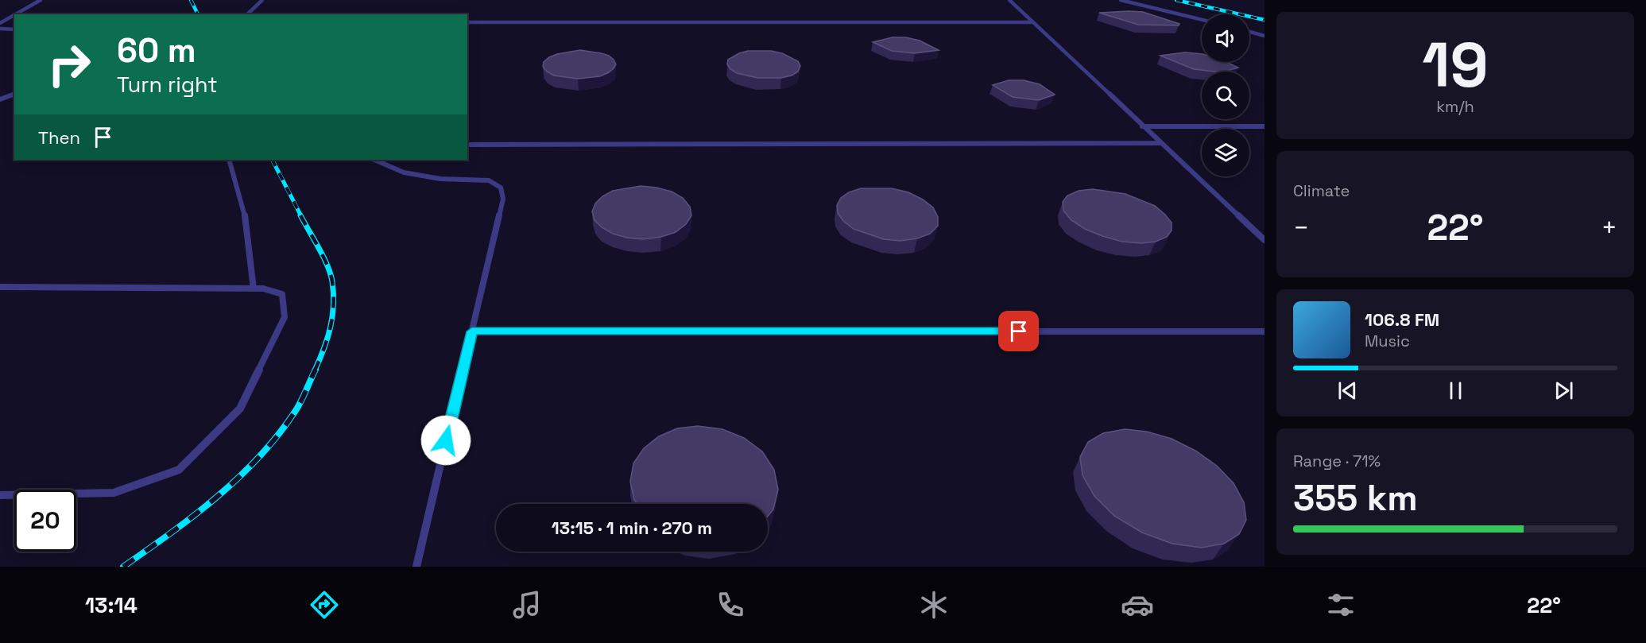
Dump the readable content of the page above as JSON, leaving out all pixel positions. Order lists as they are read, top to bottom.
{
  "page": {
    "tile": [
      ["19", "km/h"],
      "Climate",
      ["Range · 71%", "355 km"]
    ],
    "turn": ["60 m", "Turn right"],
    "then": "Then",
    "heat": ["−", "22°", "+"],
    "song": ["106.8 FM", "Music"],
    "limit": "20",
    "trip": "13:15 · 1 min · 270 m",
    "tabs": ["13:14", "22°"]
  }
}
